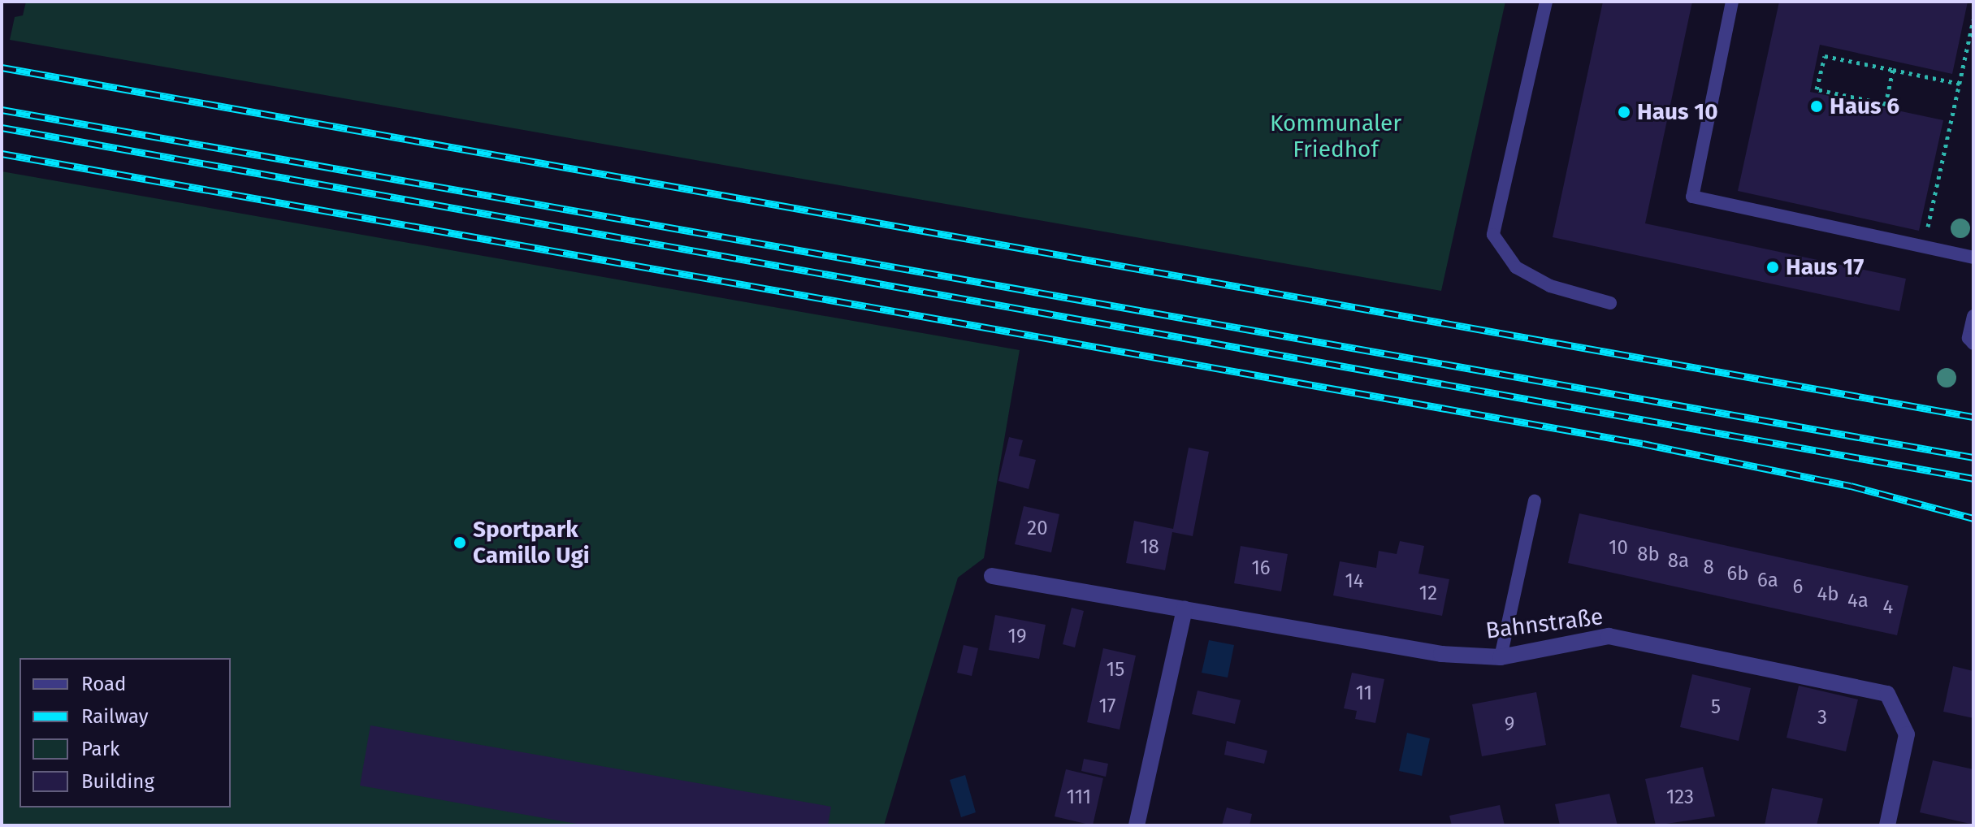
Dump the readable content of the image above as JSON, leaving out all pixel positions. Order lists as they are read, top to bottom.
{
  "streets": {
    "street": ["Bahnstraße"]
  },
  "parks": ["Kommunaler Friedhof"],
  "places": [
    "Haus 6",
    "Haus 10",
    "Haus 17",
    "Sportpark Camillo Ugi"
  ],
  "house_numbers": [
    "20",
    "18",
    "10",
    "8b",
    "8a",
    "8",
    "16",
    "6b",
    "6a",
    "14",
    "6",
    "12",
    "4b",
    "4a",
    "4",
    "19",
    "15",
    "11",
    "17",
    "5",
    "3",
    "9",
    "111",
    "123"
  ],
  "legend": [
    "Road",
    "Railway",
    "Park",
    "Building"
  ]
}
